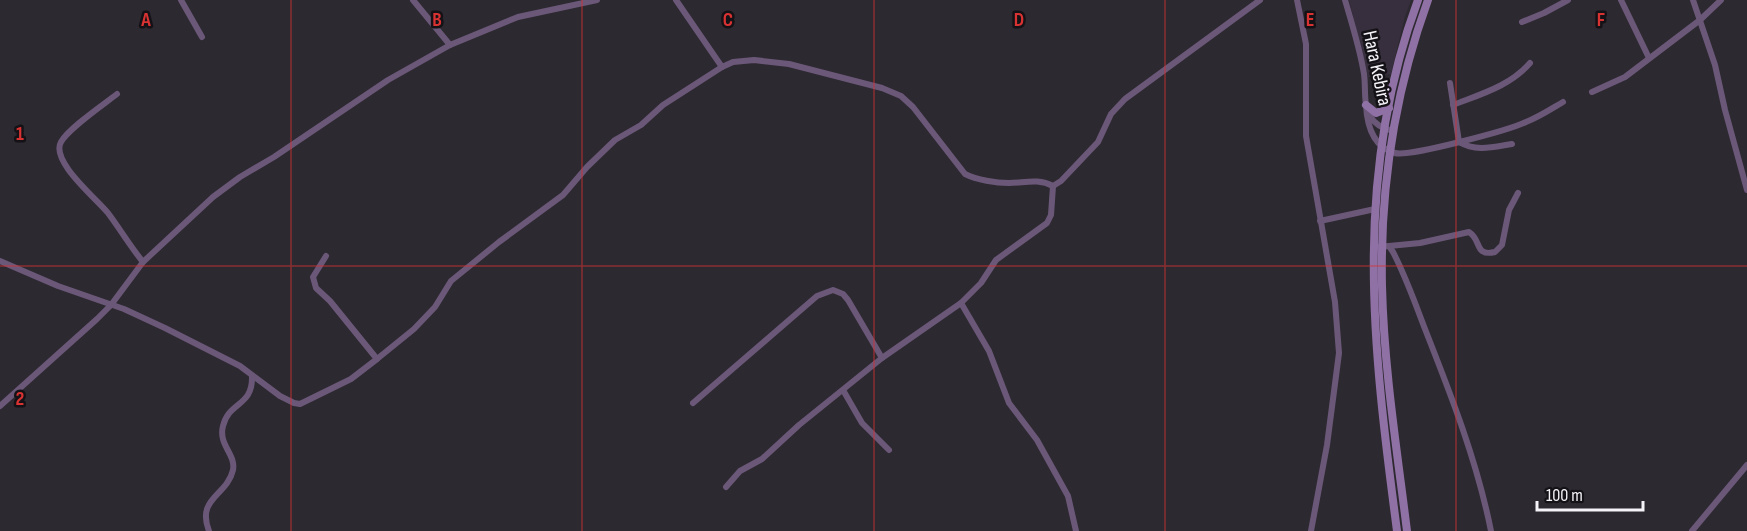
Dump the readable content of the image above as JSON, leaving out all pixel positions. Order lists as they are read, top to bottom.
{
  "streets": {
    "street": ["Hara Kebira"]
  },
  "scale_bar": "100 m",
  "grid": {
    "columns": [
      "A",
      "B",
      "C",
      "D",
      "E",
      "F"
    ],
    "rows": ["1", "2"]
  }
}
